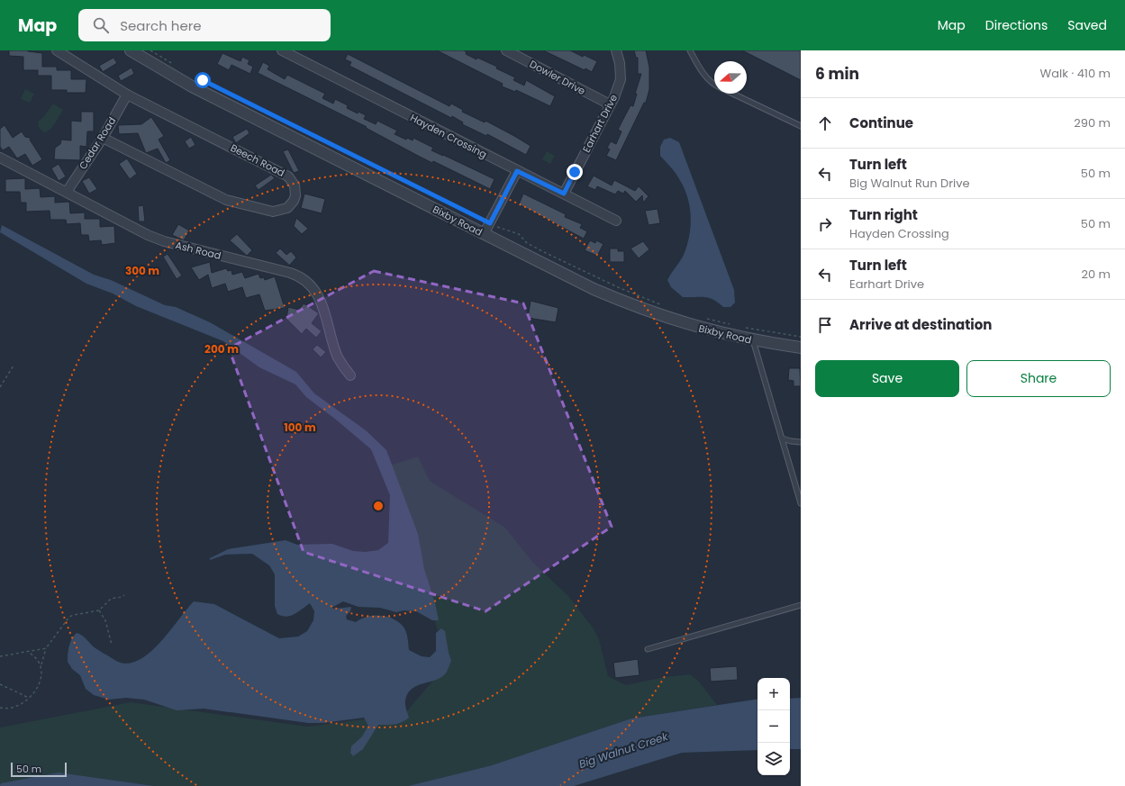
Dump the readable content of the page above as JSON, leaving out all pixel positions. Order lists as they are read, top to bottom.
{
  "streets": {
    "street": [
      "Dowler Drive",
      "Earhart Drive",
      "Hayden Crossing",
      "Cedar Road",
      "Beech Road",
      "Bixby Road",
      "Ash Road"
    ]
  },
  "crossings": [
    ["Dowler Drive", "Earhart Drive"],
    ["Earhart Drive", "Hayden Crossing"],
    ["Cedar Road", "Beech Road"],
    ["Cedar Road", "Ash Road"]
  ],
  "water": ["Big Walnut Creek"],
  "scale_bar": "50 m",
  "north": "left",
  "page": {
    "header": "Map",
    "search": "Search here",
    "nav": ["Map", "Directions", "Saved"],
    "heading": ["6 min", "Walk · 410 m"],
    "list": [
      ["Continue", "290 m"],
      ["Turn left", "Big Walnut Run Drive", "50 m"],
      ["Turn right", "Hayden Crossing", "50 m"],
      ["Turn left", "Earhart Drive", "20 m"],
      "Arrive at destination"
    ],
    "buttons": ["Save", "Share"],
    "map_buttons": ["+", "−"],
    "scale": "50 m"
  },
  "rings": ["300 m", "200 m", "100 m"]
}
